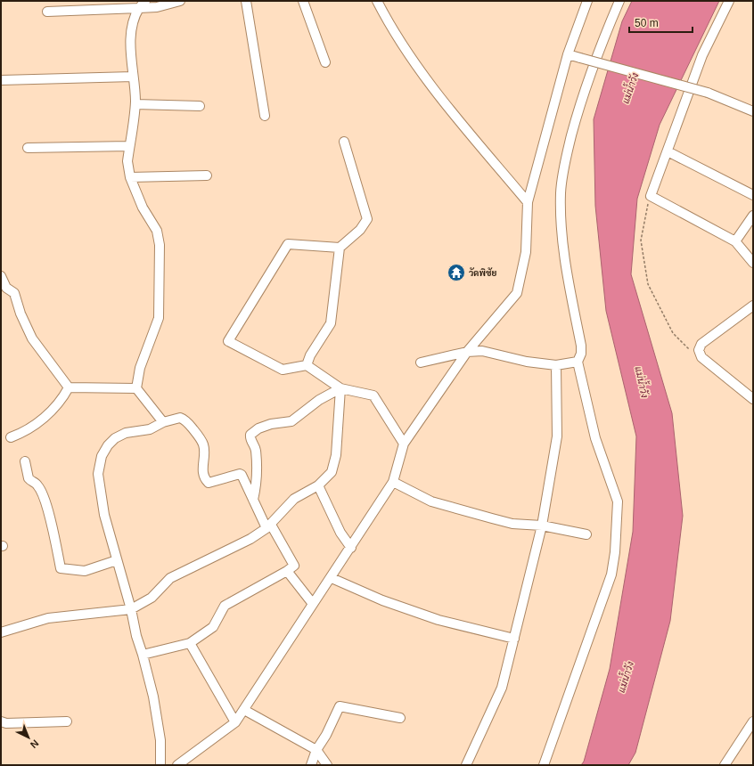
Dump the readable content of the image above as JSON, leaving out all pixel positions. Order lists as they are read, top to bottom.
{
  "water": ["แม่น้ำวัง"],
  "places": {
    "temple": ["วัดพิชัย"]
  },
  "scale_bar": "50 m",
  "north": "bottom right"
}
